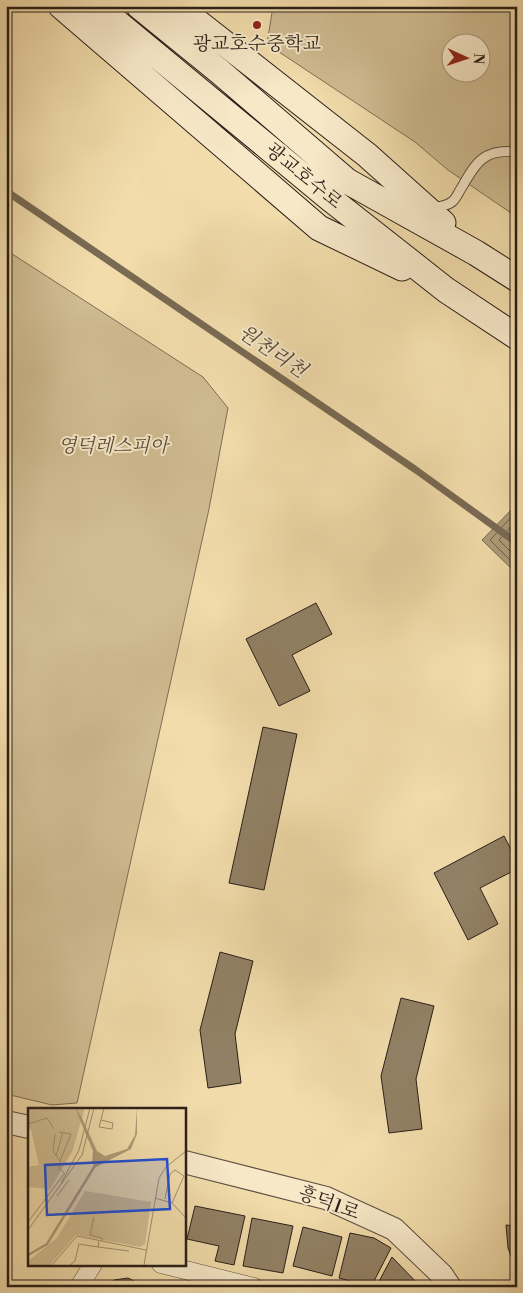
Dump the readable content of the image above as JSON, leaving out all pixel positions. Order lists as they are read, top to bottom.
{
  "streets": {
    "main road": ["광교호수로"],
    "street": ["흥덕1로"]
  },
  "water": ["원천리천"],
  "parks": ["영덕레스피아"],
  "places": ["광교호수중학교"],
  "north": "right"
}
